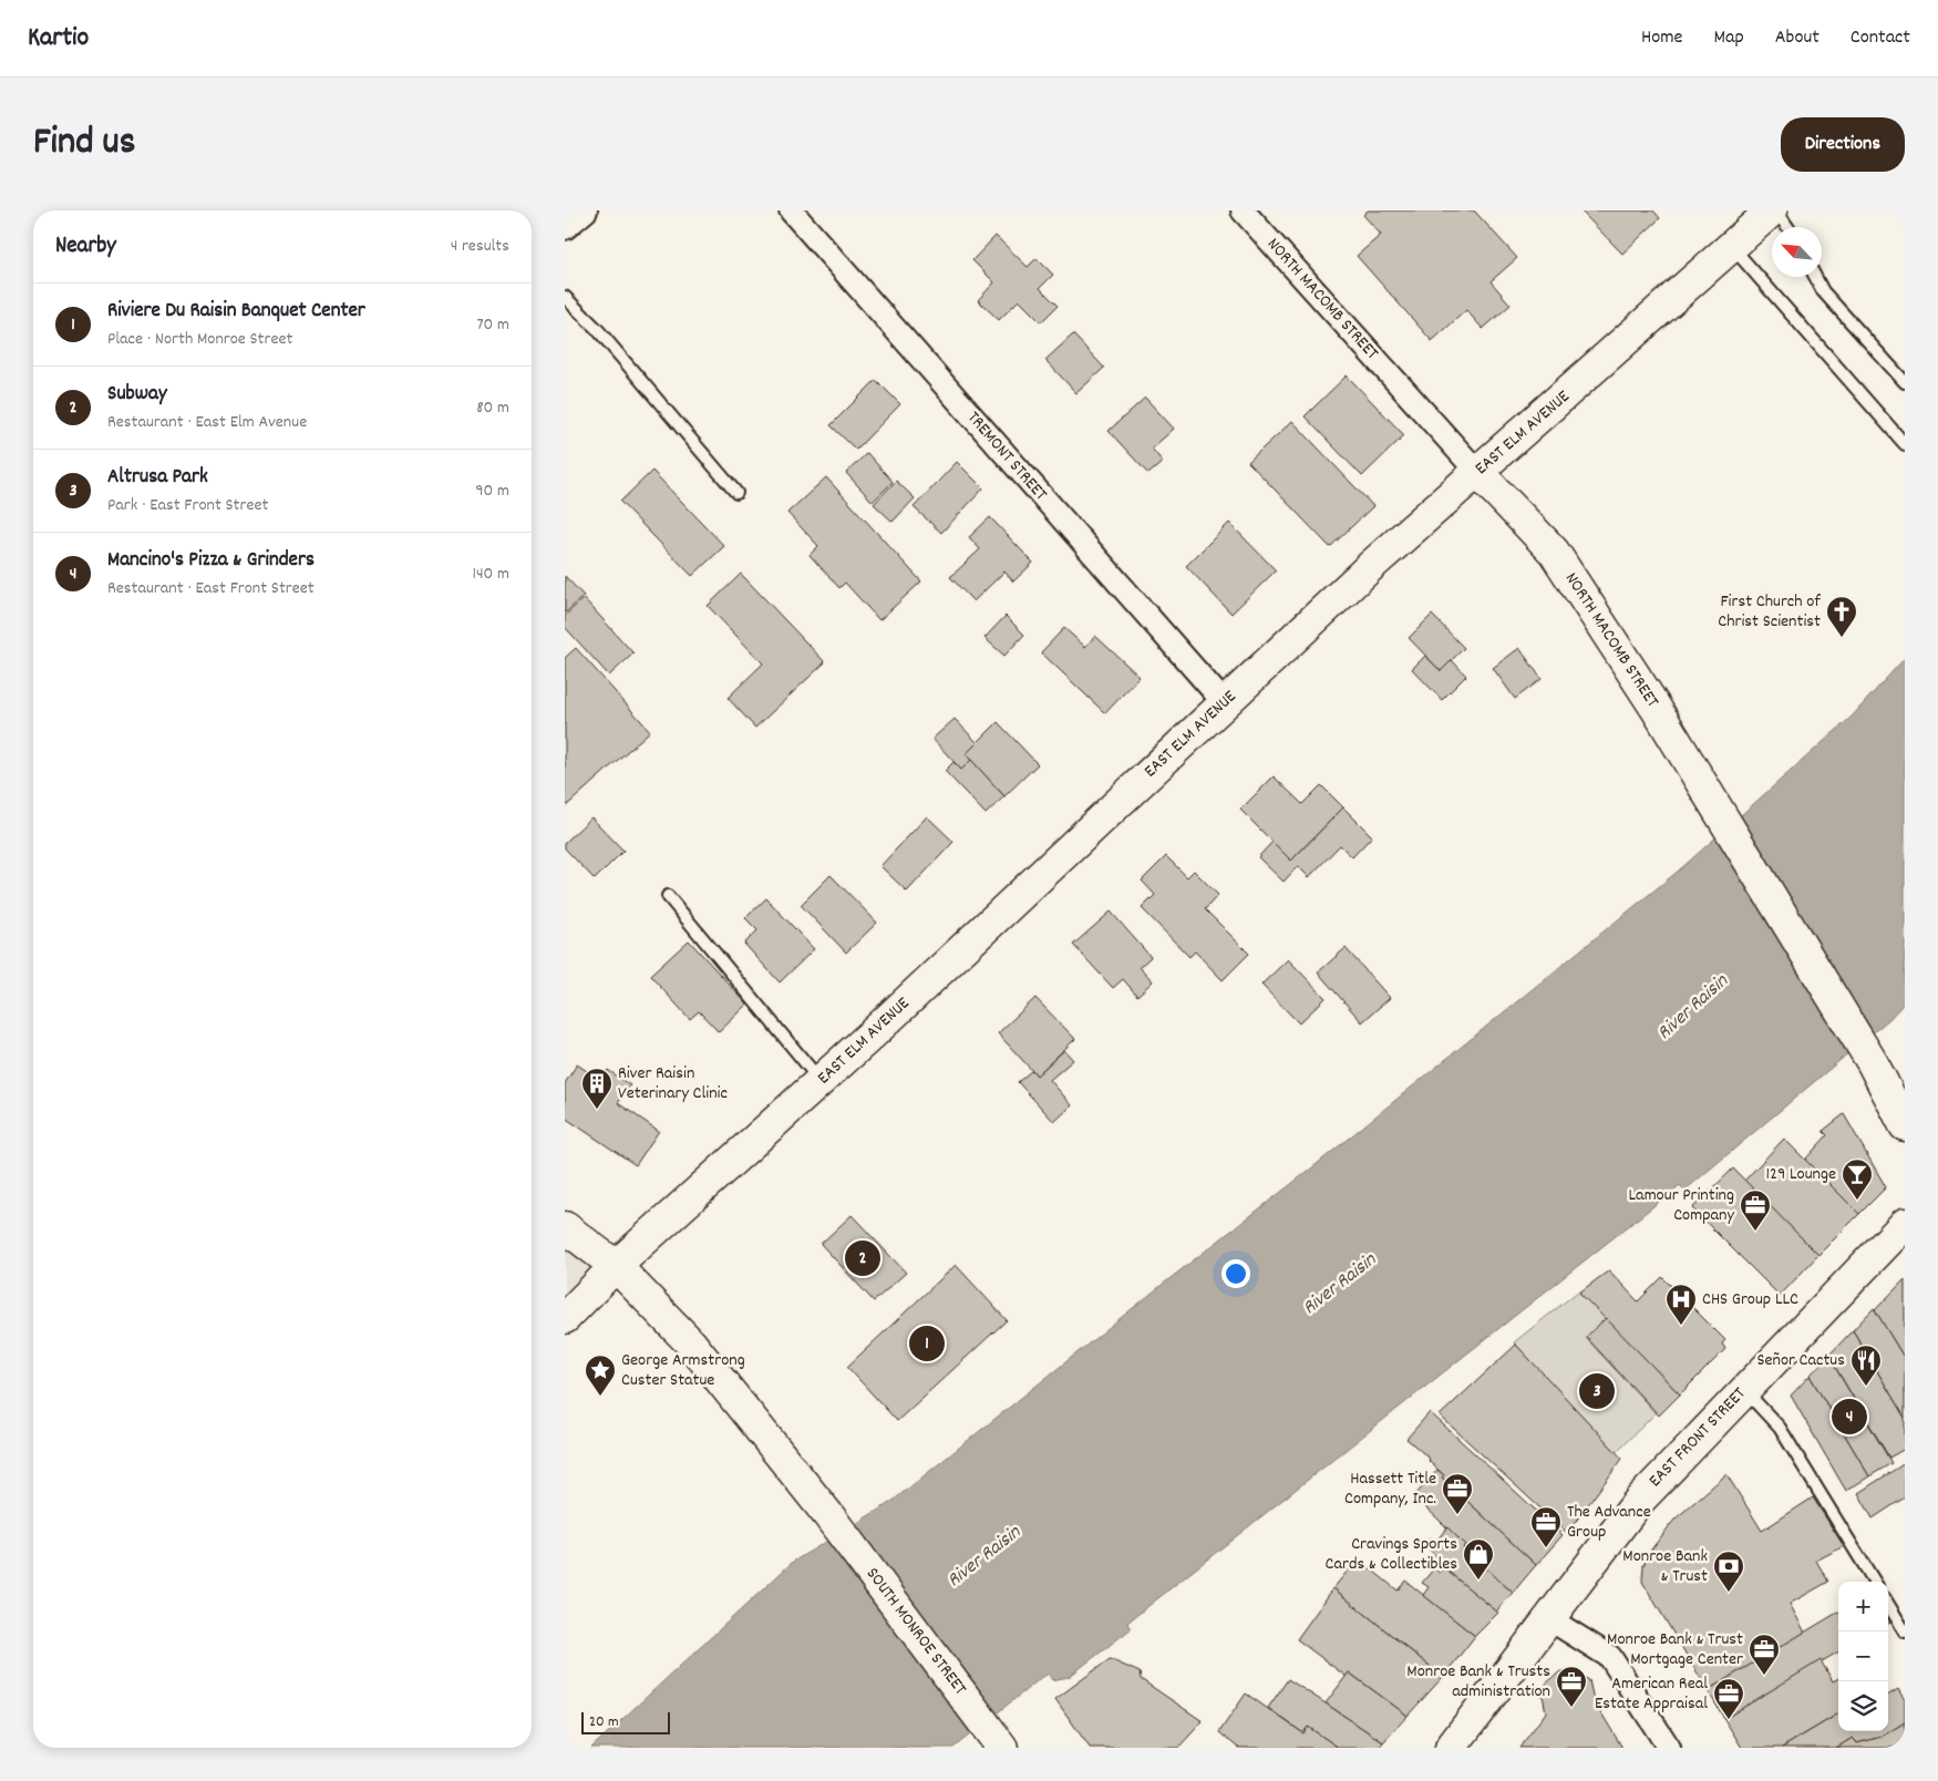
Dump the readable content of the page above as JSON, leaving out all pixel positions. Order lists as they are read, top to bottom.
{
  "streets": {
    "main road": [
      "NORTH MACOMB STREET",
      "EAST ELM AVENUE",
      "EAST FRONT STREET",
      "SOUTH MONROE STREET"
    ],
    "street": ["TREMONT STREET"]
  },
  "crossings": [
    ["NORTH MACOMB STREET", "EAST ELM AVENUE"],
    ["EAST ELM AVENUE", "TREMONT STREET"],
    ["EAST ELM AVENUE", "SOUTH MONROE STREET"]
  ],
  "water": ["River Raisin"],
  "places": {
    "church": ["First Church of Christ Scientist"],
    "building": ["River Raisin Veterinary Clinic"],
    "bar": ["129 Lounge"],
    "office": [
      "Lamour Printing Company",
      "Hassett Title Company, Inc.",
      "The Advance Group",
      "Monroe Bank & Trust Mortgage Center",
      "Monroe Bank & Trusts administration",
      "American Real Estate Appraisal"
    ],
    "hospital": ["CHS Group LLC"],
    "restaurant": ["Señor Cactus"],
    "place": ["George Armstrong Custer Statue"],
    "shop": ["Cravings Sports Cards & Collectibles"],
    "bank": ["Monroe Bank & Trust"]
  },
  "scale_bar": "20 m",
  "north": "top left",
  "page": {
    "header": "Kartio",
    "nav": [
      "Home",
      "Map",
      "About",
      "Contact"
    ],
    "title": "Find us",
    "buttons": "Directions",
    "heading": ["Nearby", "4 results"],
    "list": [
      {
        "mark": "1",
        "name": "Riviere Du Raisin Banquet Center",
        "note": "Place · North Monroe Street",
        "value": "70 m"
      },
      {
        "mark": "2",
        "name": "Subway",
        "note": "Restaurant · East Elm Avenue",
        "value": "80 m"
      },
      {
        "mark": "3",
        "name": "Altrusa Park",
        "note": "Park · East Front Street",
        "value": "90 m"
      },
      {
        "mark": "4",
        "name": "Mancino's Pizza & Grinders",
        "note": "Restaurant · East Front Street",
        "value": "140 m"
      }
    ],
    "pins": [
      "2",
      "1",
      "3",
      "4"
    ],
    "map_buttons": ["+", "−"],
    "scale": "20 m"
  }
}
